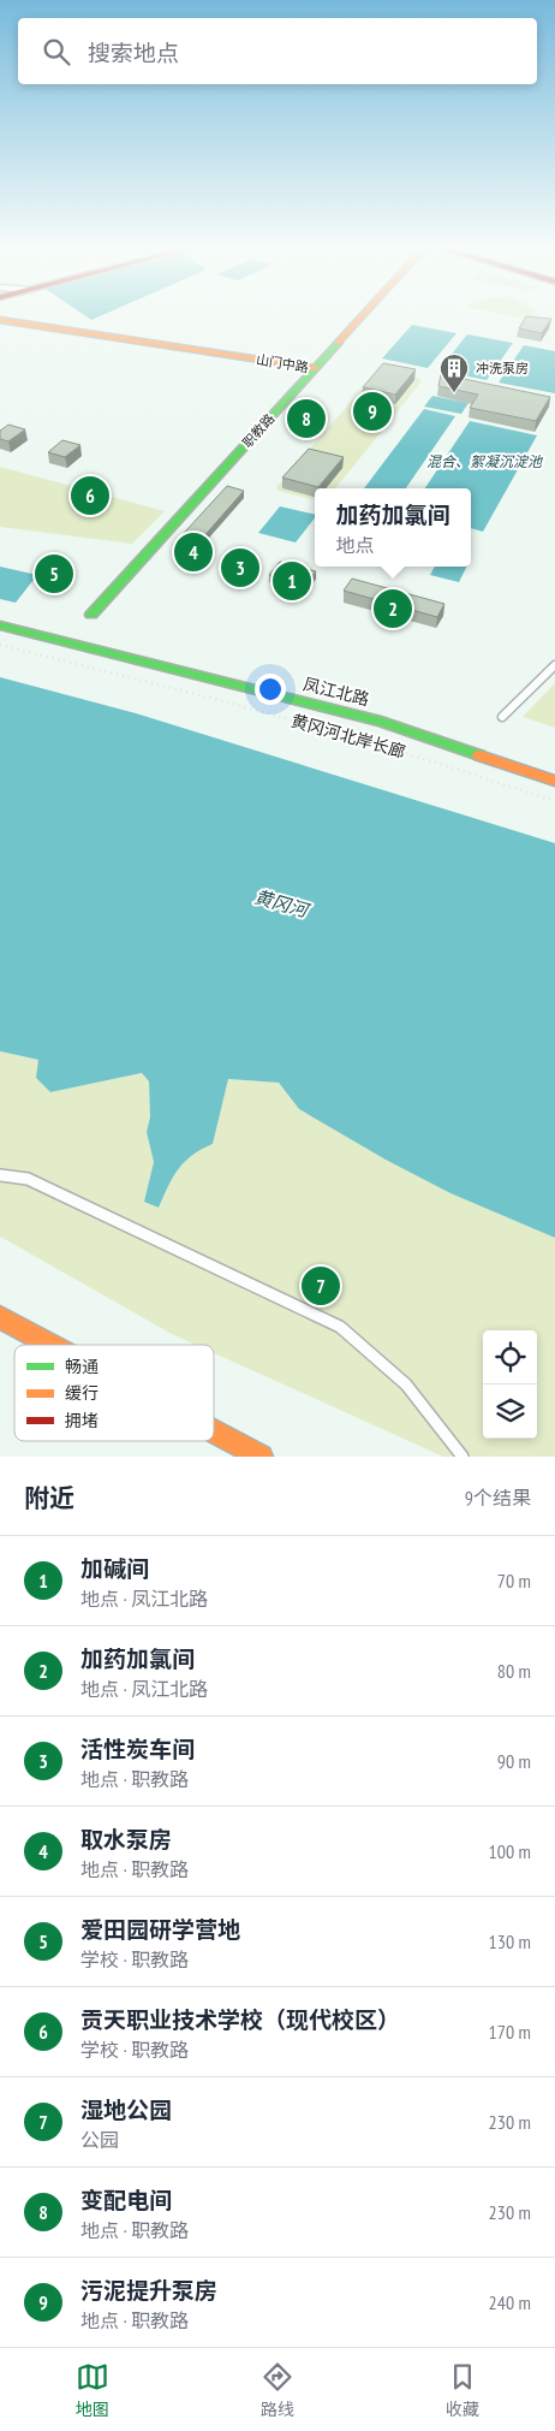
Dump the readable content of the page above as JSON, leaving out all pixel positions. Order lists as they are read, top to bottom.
{
  "streets": {
    "street": ["山门中路", "职教路", "凤江北路"],
    "path": ["黄冈河北岸长廊"]
  },
  "crossings": [
    ["山门中路", "职教路"]
  ],
  "water": ["混合、絮凝沉淀池", "黄冈河"],
  "places": {
    "building": ["冲洗泵房"]
  },
  "legend": ["畅通", "缓行", "拥堵"],
  "page": {
    "search": "搜索地点",
    "pins": [
      "9",
      "8",
      "6",
      "4",
      "3",
      "5",
      "1",
      "2",
      "7"
    ],
    "popup": ["加药加氯间", "地点"],
    "heading": ["附近", "9个结果"],
    "list": [
      {
        "mark": "1",
        "name": "加碱间",
        "note": "地点 · 凤江北路",
        "value": "70 m"
      },
      {
        "mark": "2",
        "name": "加药加氯间",
        "note": "地点 · 凤江北路",
        "value": "80 m"
      },
      {
        "mark": "3",
        "name": "活性炭车间",
        "note": "地点 · 职教路",
        "value": "90 m"
      },
      {
        "mark": "4",
        "name": "取水泵房",
        "note": "地点 · 职教路",
        "value": "100 m"
      },
      {
        "mark": "5",
        "name": "爱田园研学营地",
        "note": "学校 · 职教路",
        "value": "130 m"
      },
      {
        "mark": "6",
        "name": "贡天职业技术学校（现代校区）",
        "note": "学校 · 职教路",
        "value": "170 m"
      },
      {
        "mark": "7",
        "name": "湿地公园",
        "note": "公园",
        "value": "230 m"
      },
      {
        "mark": "8",
        "name": "变配电间",
        "note": "地点 · 职教路",
        "value": "230 m"
      },
      {
        "mark": "9",
        "name": "污泥提升泵房",
        "note": "地点 · 职教路",
        "value": "240 m"
      }
    ],
    "nav": ["地图", "路线", "收藏"]
  }
}
